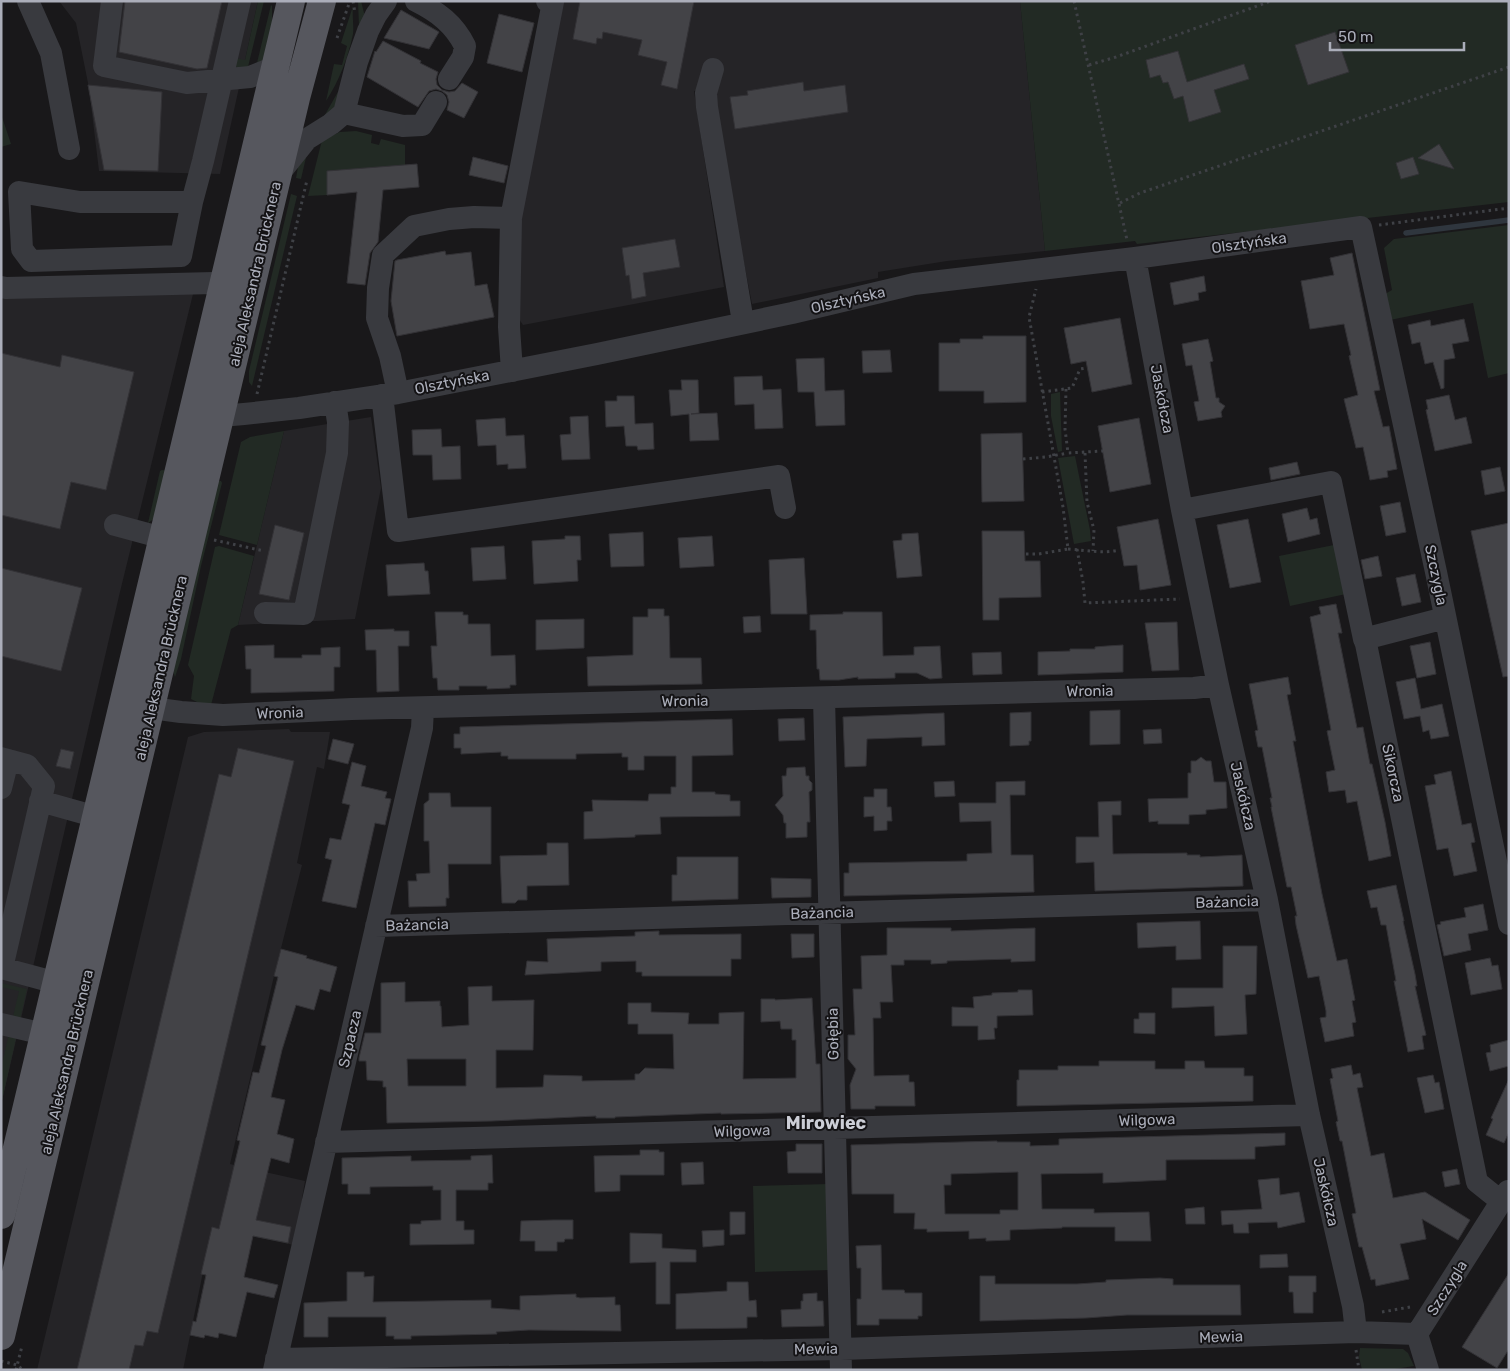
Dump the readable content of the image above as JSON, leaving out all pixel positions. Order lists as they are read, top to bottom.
{
  "streets": {
    "main road": ["aleja Aleksandra Brücknera"],
    "street": [
      "Olsztyńska",
      "Jaskółcza",
      "Szczygla",
      "Wronia",
      "Sikorcza",
      "Bażancia",
      "Gołębia",
      "Szpacza",
      "Wilgowa",
      "Mewia"
    ]
  },
  "crossings": [
    ["Olsztyńska", "aleja Aleksandra Brücknera"],
    ["Olsztyńska", "Jaskółcza"],
    ["Olsztyńska", "Szczygla"],
    ["aleja Aleksandra Brücknera", "Wronia"],
    ["Jaskółcza", "Wronia"],
    ["Jaskółcza", "Sikorcza"],
    ["Jaskółcza", "Bażancia"],
    ["Jaskółcza", "Wilgowa"],
    ["Jaskółcza", "Mewia"],
    ["Szczygla", "Sikorcza"],
    ["Wronia", "Gołębia"],
    ["Wronia", "Szpacza"],
    ["Bażancia", "Gołębia"],
    ["Bażancia", "Szpacza"],
    ["Gołębia", "Wilgowa"],
    ["Gołębia", "Mewia"],
    ["Szpacza", "Wilgowa"],
    ["Szpacza", "Mewia"]
  ],
  "districts": ["Mirowiec"],
  "scale_bar": "50 m"
}
